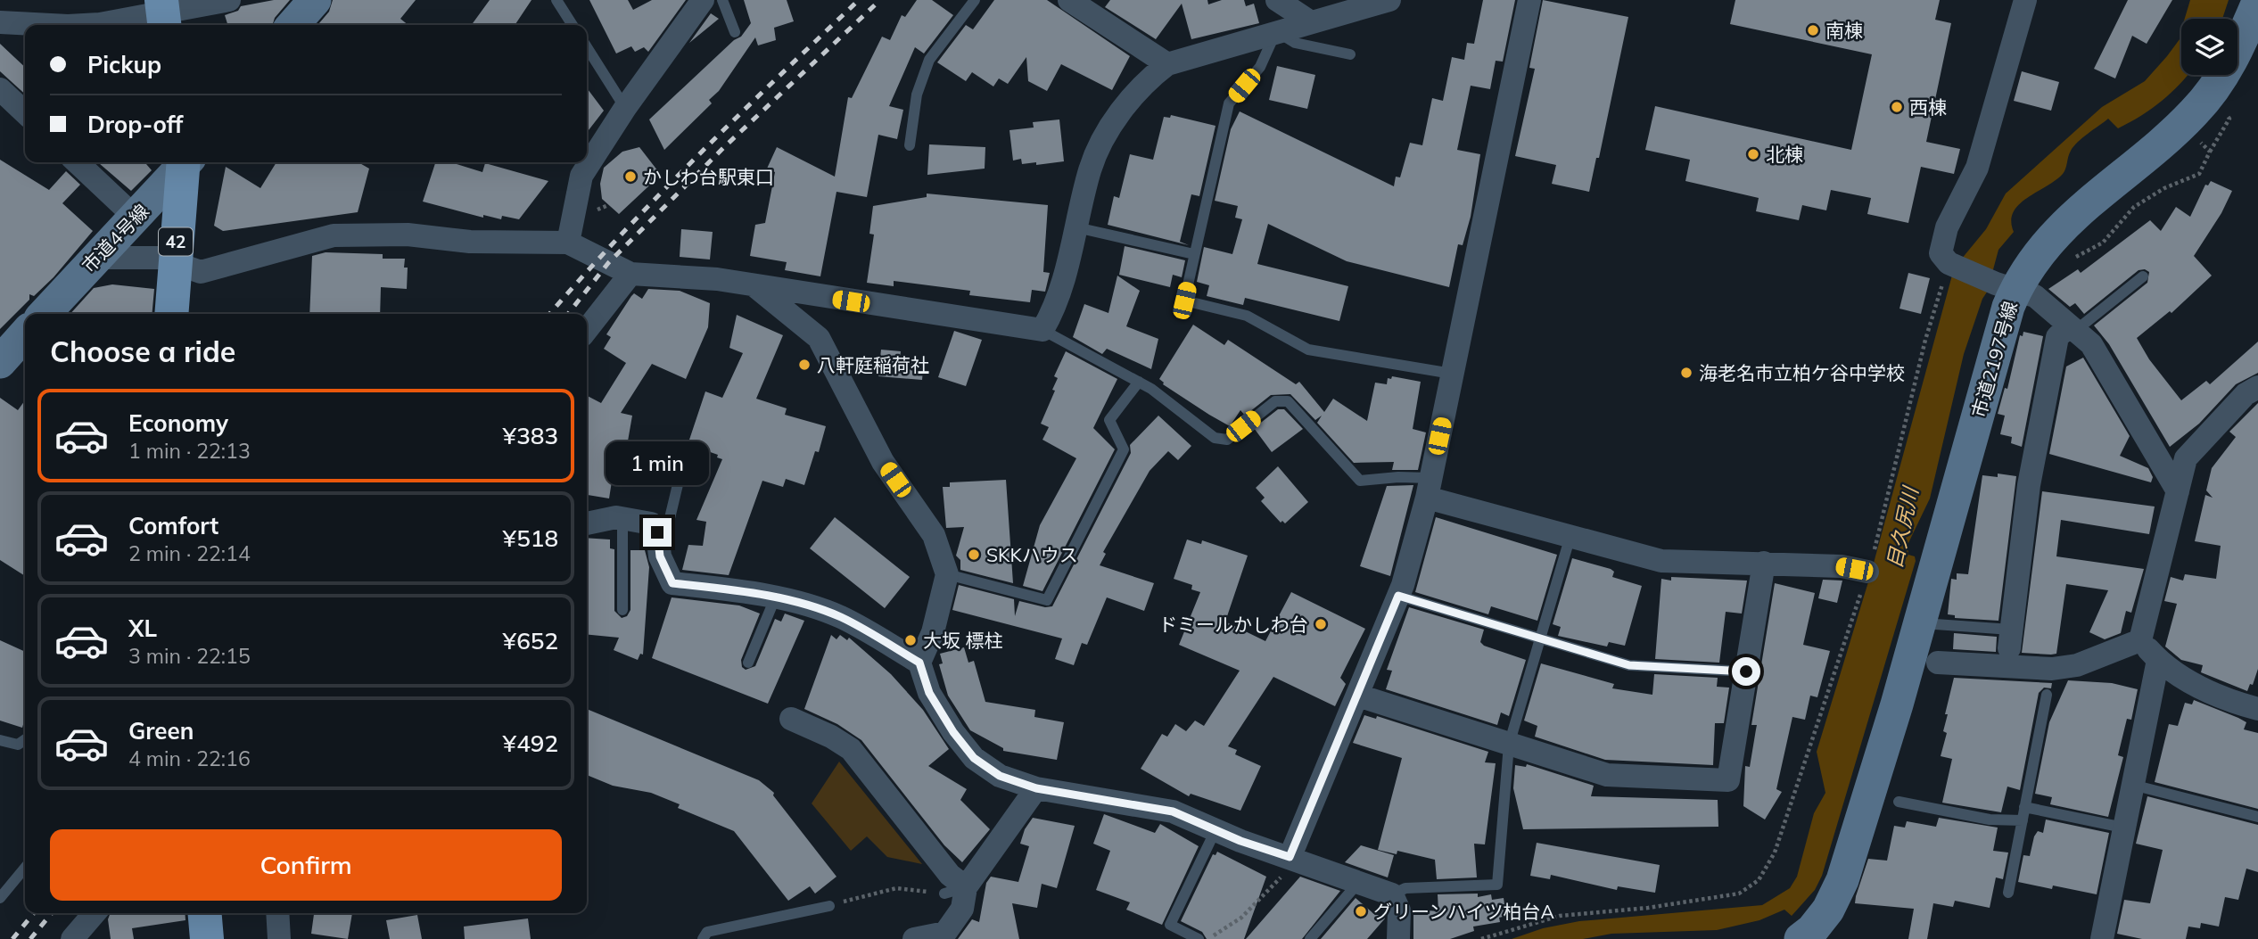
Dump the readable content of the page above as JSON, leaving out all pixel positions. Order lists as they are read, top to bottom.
{
  "streets": {
    "main road": ["42"],
    "street": ["市道4号線", "市道2197号線"]
  },
  "water": ["目久尻川"],
  "places": [
    "南棟",
    "西棟",
    "北棟",
    "かしわ台駅東口",
    "八軒庭稲荷社",
    "海老名市立柏ケ谷中学校",
    "SKKハウス",
    "ドミールかしわ台",
    "大坂 標柱",
    "グリーンハイツ柏台A"
  ],
  "page": {
    "banner": ["Pickup", "Drop-off"],
    "heading": "Choose a ride",
    "list": [
      {
        "name": "Economy",
        "note": "1 min · 22:13",
        "value": "¥383"
      },
      {
        "name": "Comfort",
        "note": "2 min · 22:14",
        "value": "¥518"
      },
      {
        "name": "XL",
        "note": "3 min · 22:15",
        "value": "¥652"
      },
      {
        "name": "Green",
        "note": "4 min · 22:16",
        "value": "¥492"
      }
    ],
    "bubble": "1 min",
    "buttons": "Confirm"
  }
}
